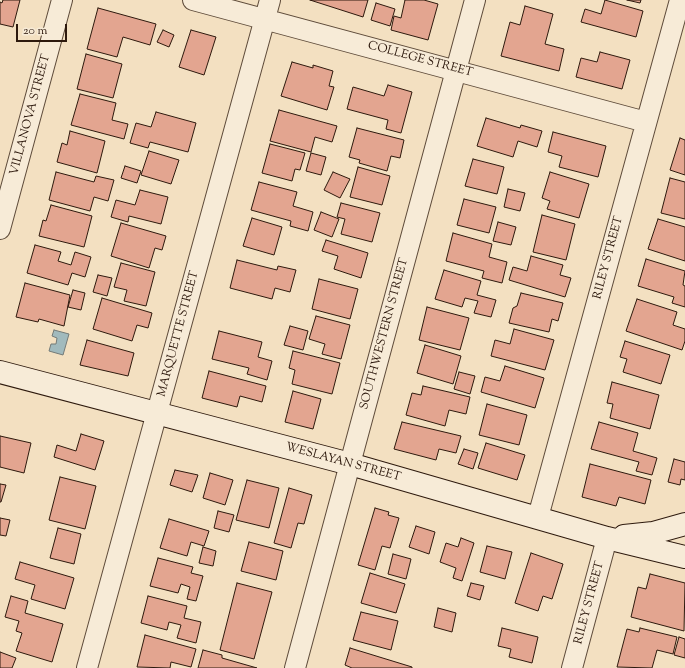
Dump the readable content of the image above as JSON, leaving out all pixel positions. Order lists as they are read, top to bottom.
{
  "streets": {
    "main road": ["WESLAYAN STREET"],
    "street": [
      "COLLEGE STREET",
      "VILLANOVA STREET",
      "RILEY STREET",
      "MARQUETTE STREET",
      "SOUTHWESTERN STREET"
    ]
  },
  "crossings": [
    ["COLLEGE STREET", "RILEY STREET"],
    ["COLLEGE STREET", "MARQUETTE STREET"],
    ["COLLEGE STREET", "SOUTHWESTERN STREET"],
    ["RILEY STREET", "WESLAYAN STREET"],
    ["MARQUETTE STREET", "WESLAYAN STREET"],
    ["SOUTHWESTERN STREET", "WESLAYAN STREET"]
  ],
  "scale_bar": "20 m"
}
